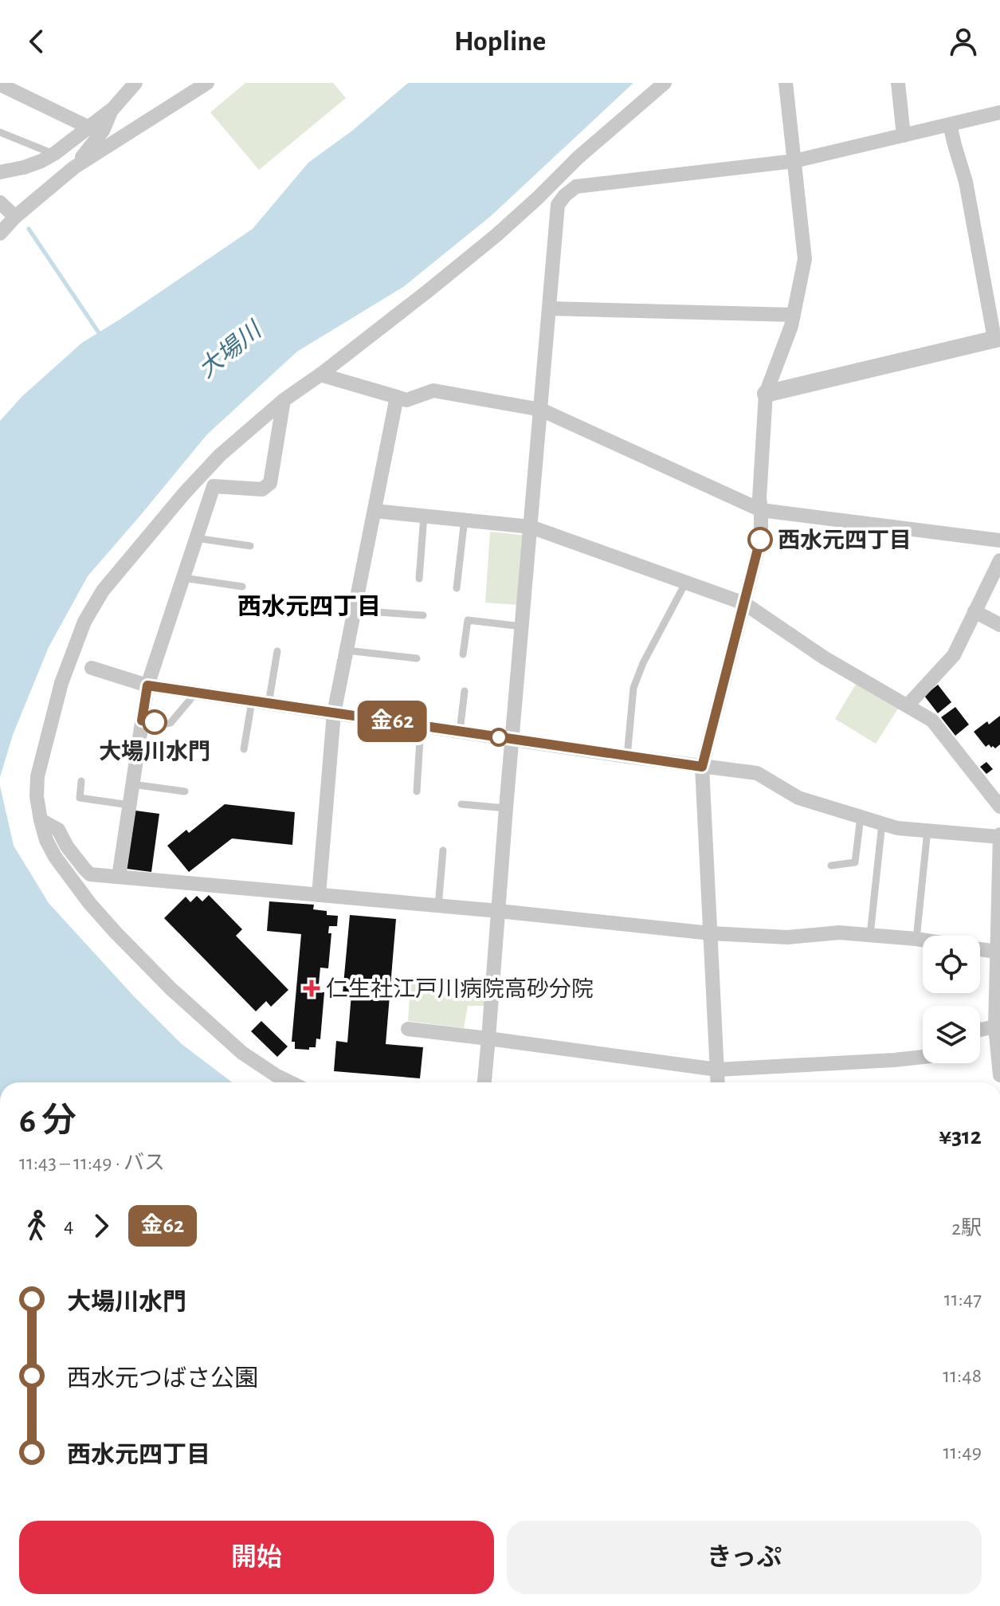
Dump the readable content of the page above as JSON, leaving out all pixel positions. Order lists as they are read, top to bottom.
{
  "districts": ["西水元四丁目"],
  "water": ["大場川"],
  "places": {
    "other": ["西水元四丁目", "大場川水門"],
    "health": ["仁生社江戸川病院高砂分院"]
  },
  "lines": ["bus line 金62"],
  "page": {
    "header": "Hopline",
    "on_map": "金62",
    "heading": ["6 分", "11:43 – 11:49 · バス", "¥312"],
    "legs": ["4", "金62", "2駅"],
    "list": [
      {
        "name": "大場川水門",
        "value": "11:47"
      },
      {
        "name": "西水元つばさ公園",
        "value": "11:48"
      },
      {
        "name": "西水元四丁目",
        "value": "11:49"
      }
    ],
    "buttons": ["開始", "きっぷ"]
  }
}
